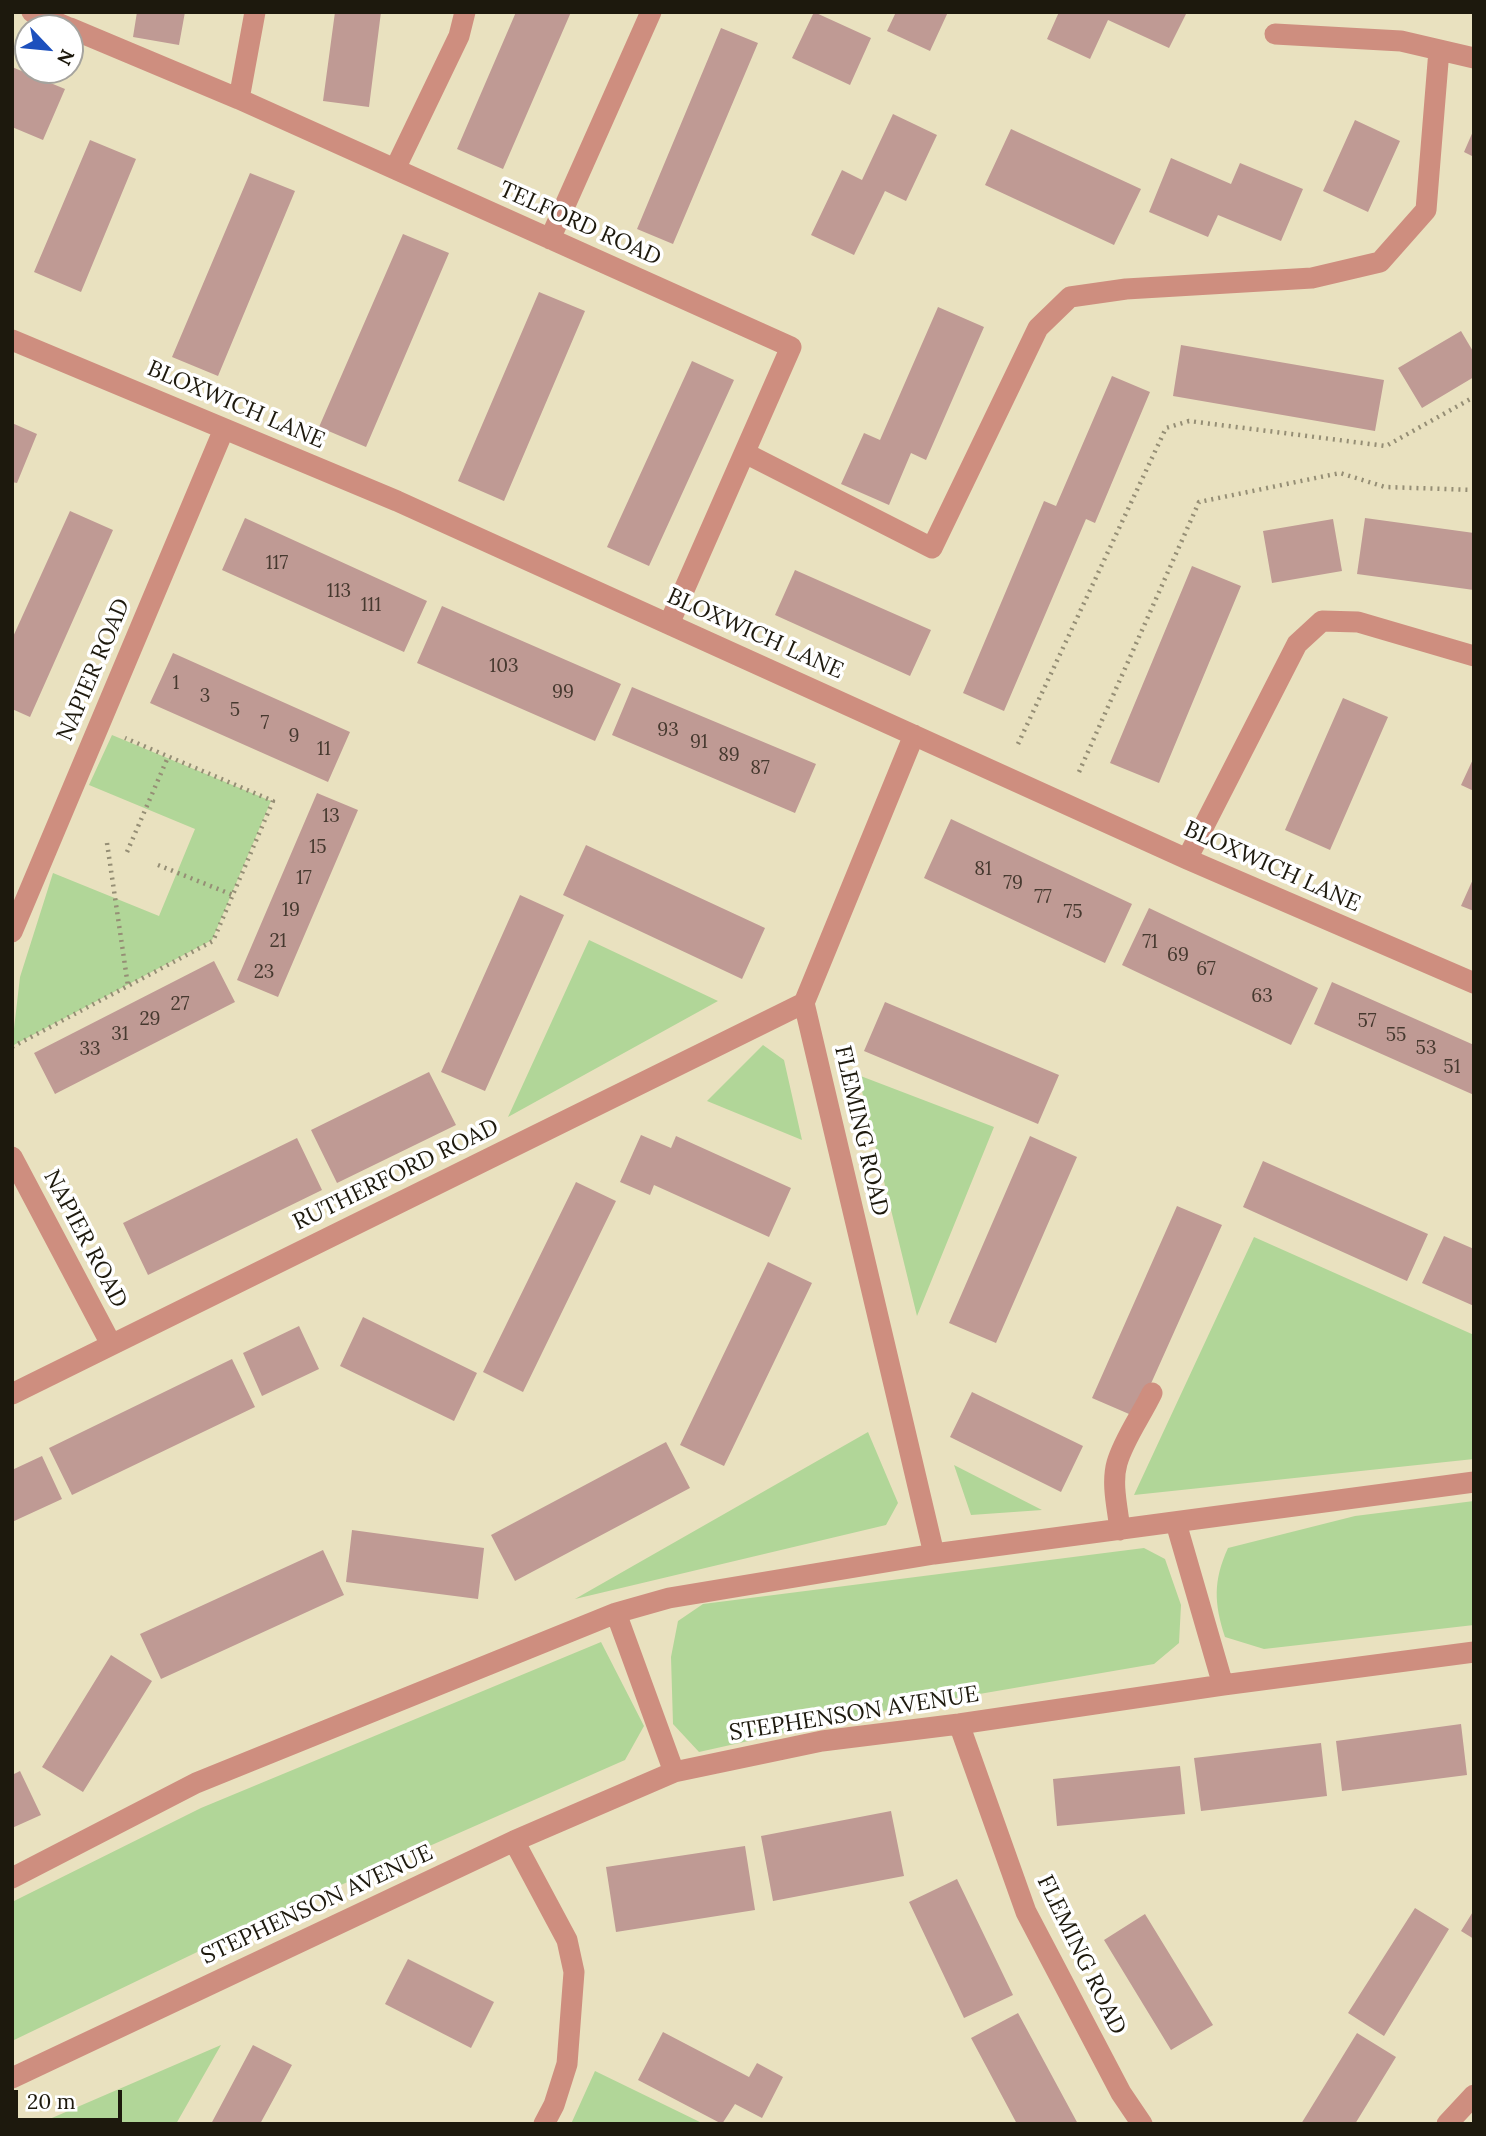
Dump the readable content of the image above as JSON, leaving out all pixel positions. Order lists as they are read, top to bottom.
{
  "streets": {
    "street": [
      "TELFORD ROAD",
      "BLOXWICH LANE",
      "NAPIER ROAD",
      "FLEMING ROAD",
      "RUTHERFORD ROAD",
      "STEPHENSON AVENUE"
    ]
  },
  "crossings": [
    ["TELFORD ROAD", "BLOXWICH LANE"],
    ["BLOXWICH LANE", "NAPIER ROAD"],
    ["NAPIER ROAD", "RUTHERFORD ROAD"],
    ["FLEMING ROAD", "RUTHERFORD ROAD"],
    ["FLEMING ROAD", "STEPHENSON AVENUE"]
  ],
  "house_numbers": [
    "117",
    "113",
    "111",
    "103",
    "1",
    "99",
    "3",
    "5",
    "7",
    "93",
    "9",
    "91",
    "11",
    "89",
    "87",
    "13",
    "15",
    "81",
    "17",
    "79",
    "77",
    "19",
    "75",
    "21",
    "71",
    "69",
    "67",
    "23",
    "63",
    "27",
    "29",
    "57",
    "31",
    "55",
    "53",
    "33",
    "51"
  ],
  "scale_bar": "20 m",
  "north": "bottom right"
}
